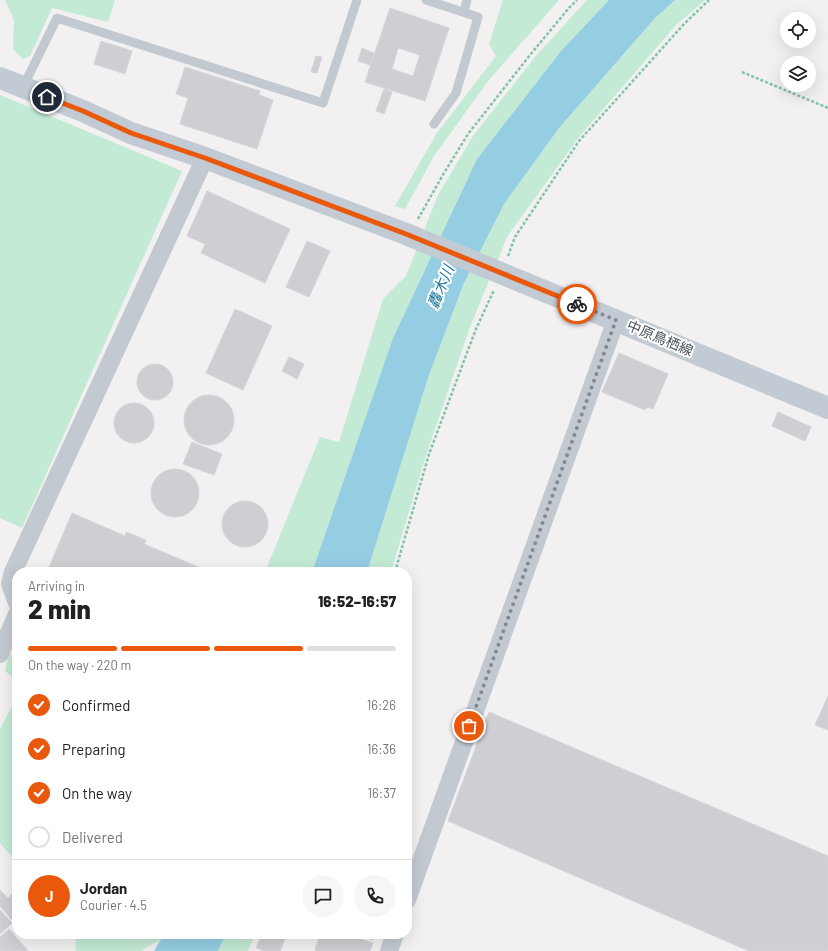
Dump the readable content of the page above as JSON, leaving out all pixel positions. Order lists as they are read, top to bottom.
{
  "streets": {
    "main road": ["中原鳥栖線"]
  },
  "water": ["轟木川"],
  "page": {
    "heading": ["2 min", "Arriving in", "16:52–16:57"],
    "panel": ["Jordan", "Courier · 4.5"],
    "bar": "On the way · 220 m",
    "list": [
      ["Confirmed", "16:26"],
      ["Preparing", "16:36"],
      ["On the way", "16:37"],
      "Delivered"
    ],
    "round": "J"
  }
}
